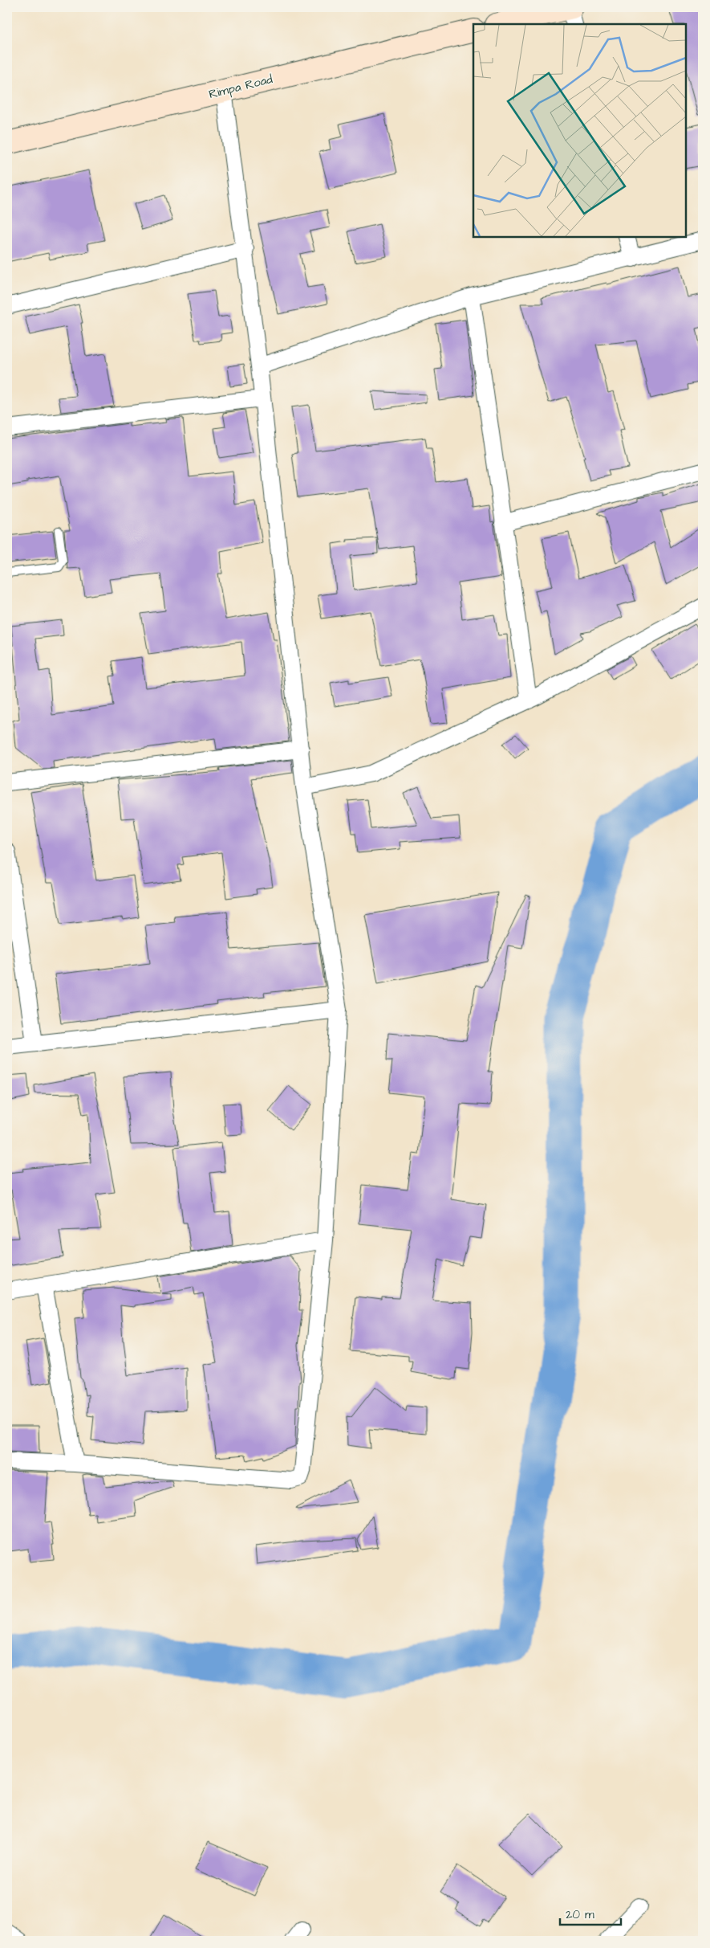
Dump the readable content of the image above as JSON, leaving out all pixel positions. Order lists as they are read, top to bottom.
{
  "streets": {
    "street": ["Rimpa Road"]
  },
  "scale_bar": "20 m"
}
